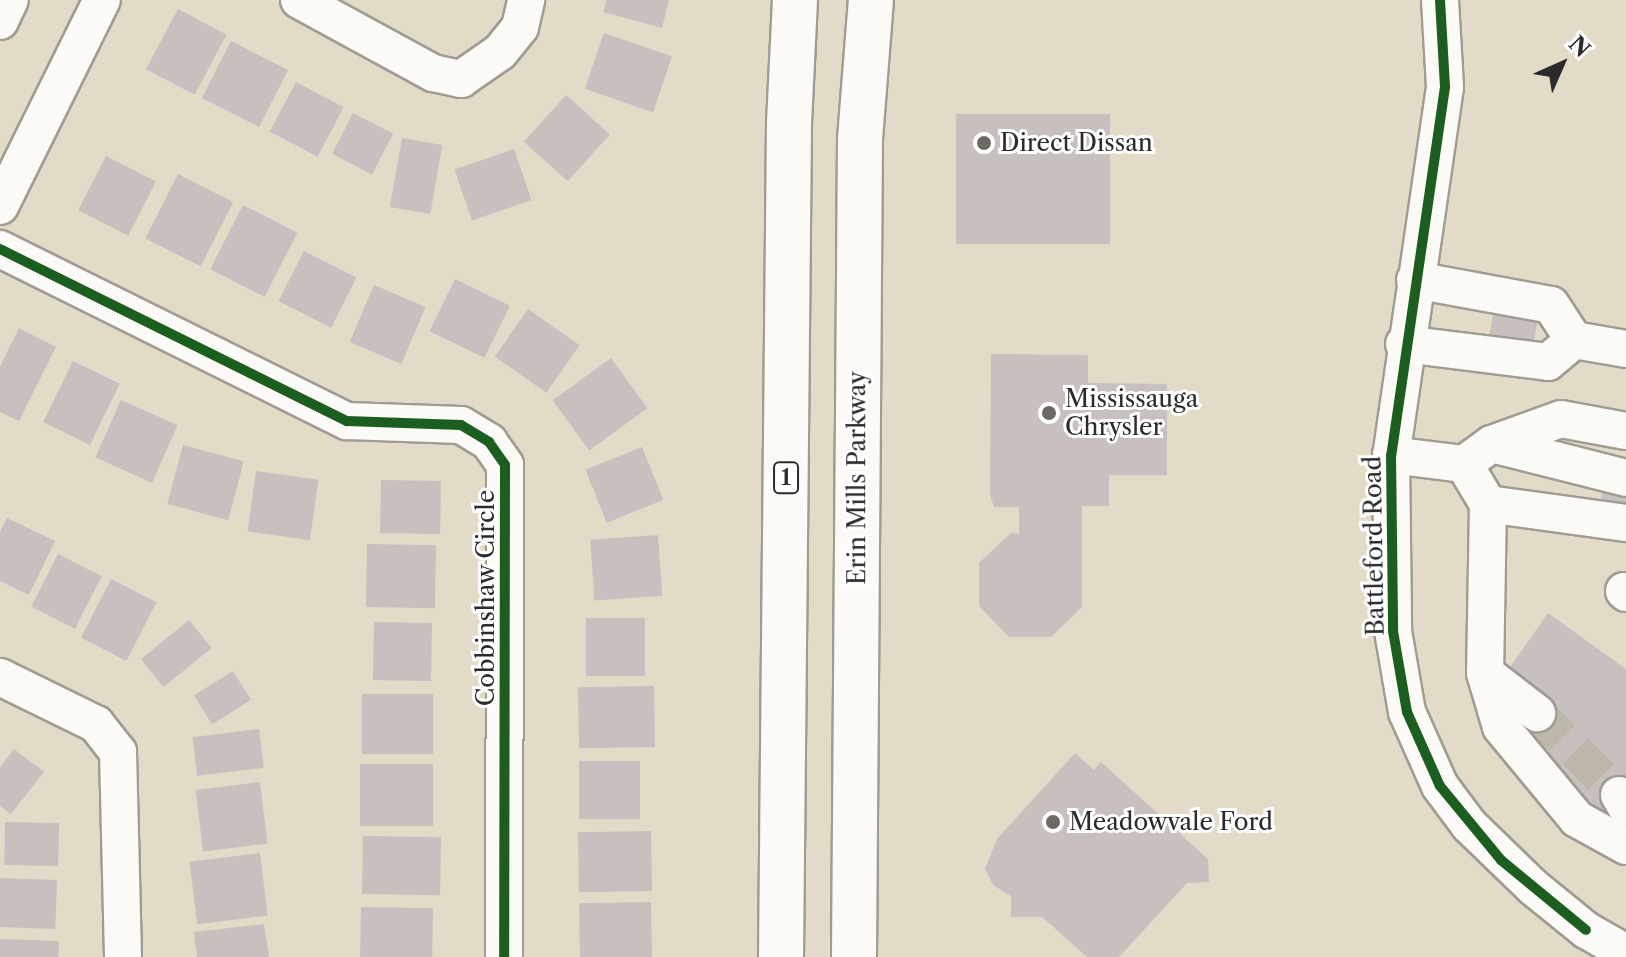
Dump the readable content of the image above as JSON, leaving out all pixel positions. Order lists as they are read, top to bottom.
{
  "streets": {
    "main road": ["1", "Erin Mills Parkway"],
    "street": ["Battleford Road", "Cobbinshaw Circle"]
  },
  "places": ["Direct Dissan", "Mississauga Chrysler", "Meadowvale Ford"],
  "north": "top right"
}
